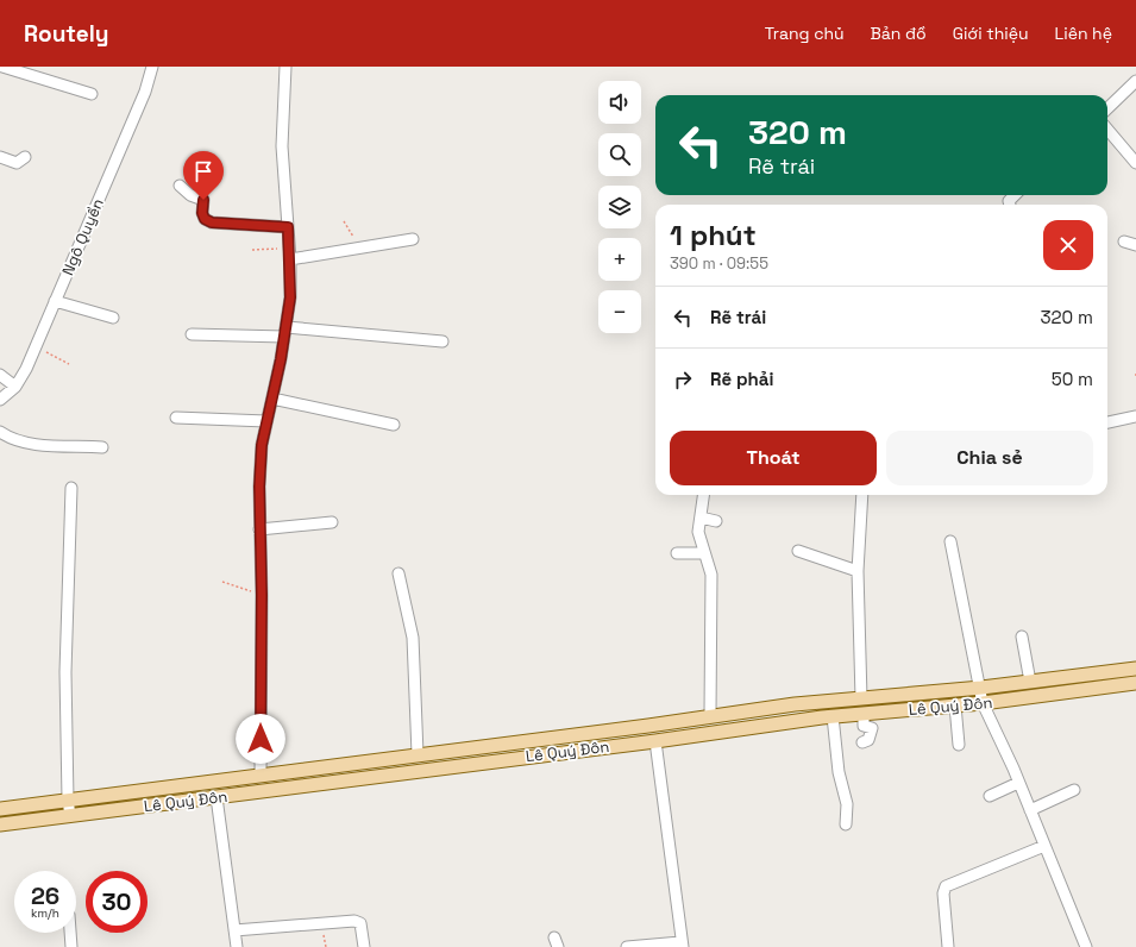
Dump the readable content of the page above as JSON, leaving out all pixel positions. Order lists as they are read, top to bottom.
{
  "streets": {
    "main road": ["Lê Quý Đôn"],
    "street": ["Ngô Quyền"]
  },
  "page": {
    "header": "Routely",
    "nav": [
      "Trang chủ",
      "Bản đồ",
      "Giới thiệu",
      "Liên hệ"
    ],
    "map_buttons": ["+", "−"],
    "turn": ["320 m", "Rẽ trái"],
    "heading": ["1 phút", "390 m · 09:55"],
    "list": [
      {
        "name": "Rẽ trái",
        "value": "320 m"
      },
      {
        "name": "Rẽ phải",
        "value": "50 m"
      }
    ],
    "buttons": ["Thoát", "Chia sẻ"],
    "speed": "26 km/h",
    "limit": "30"
  }
}
